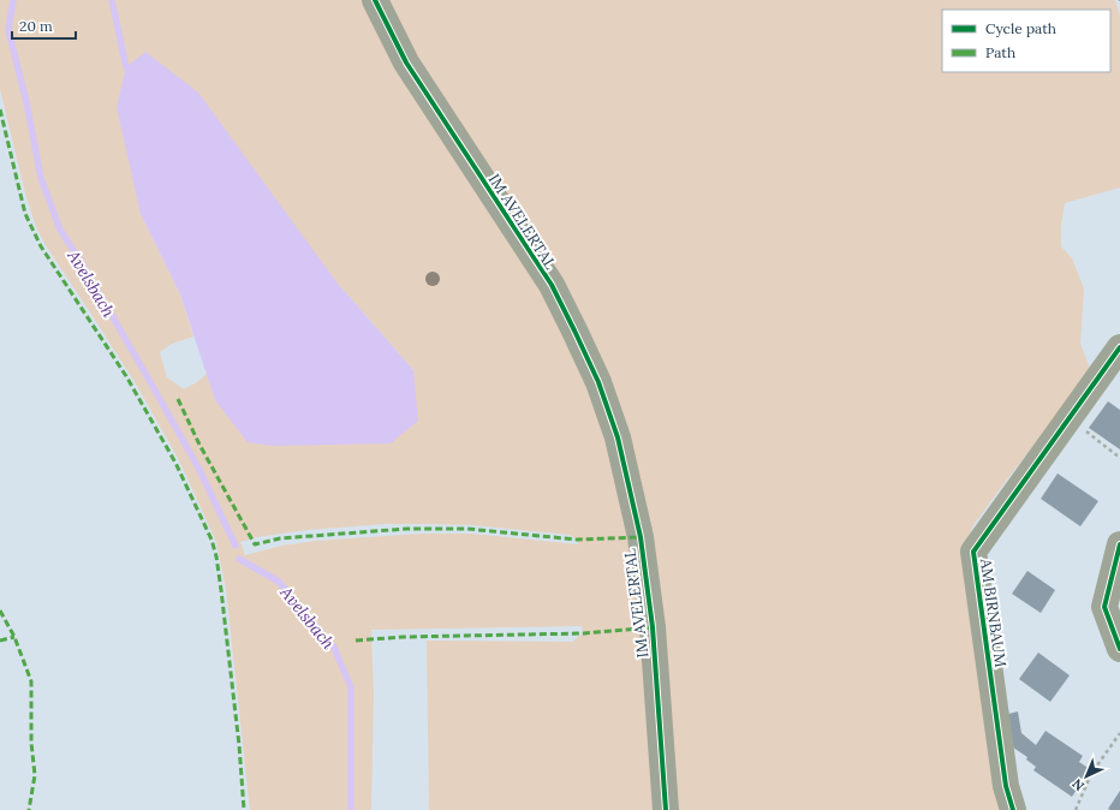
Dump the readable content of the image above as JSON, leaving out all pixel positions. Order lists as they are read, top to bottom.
{
  "streets": {
    "street": ["IM AVELERTAL", "AM BIRNBAUM"]
  },
  "water": ["Avelsbach"],
  "legend": ["Cycle path", "Path"],
  "scale_bar": "20 m",
  "north": "bottom left"
}
